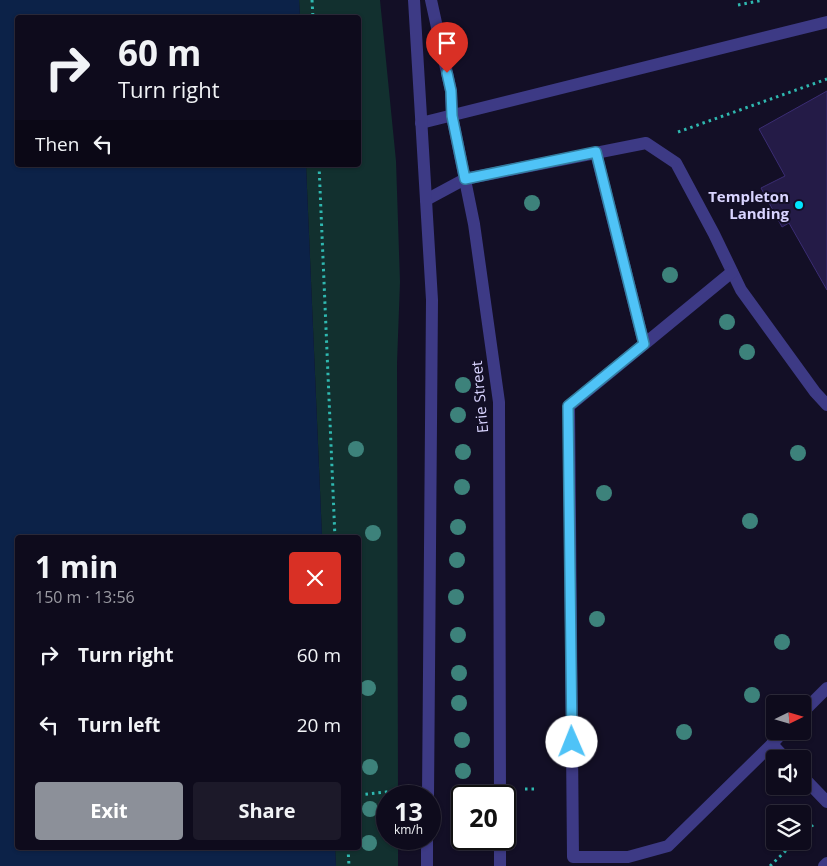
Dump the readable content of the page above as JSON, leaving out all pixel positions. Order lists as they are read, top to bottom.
{
  "streets": {
    "street": ["Erie Street"]
  },
  "places": ["Templeton Landing"],
  "north": "right",
  "page": {
    "turn": ["60 m", "Turn right"],
    "then": "Then",
    "heading": ["1 min", "150 m · 13:56"],
    "list": [
      {
        "name": "Turn right",
        "value": "60 m"
      },
      {
        "name": "Turn left",
        "value": "20 m"
      }
    ],
    "buttons": ["Exit", "Share"],
    "speed": "13 km/h",
    "limit": "20"
  }
}
